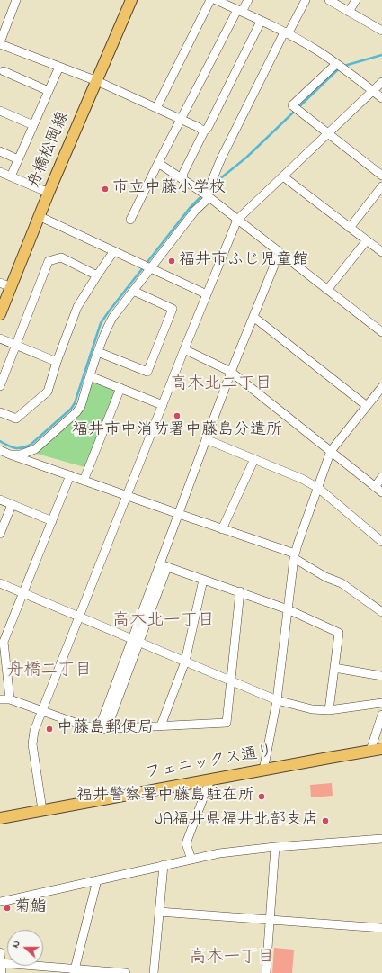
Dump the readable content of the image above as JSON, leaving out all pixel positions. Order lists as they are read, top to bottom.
{
  "streets": {
    "main road": ["舟橋松岡線", "フェニックス通り"]
  },
  "districts": [
    "高木北二丁目",
    "高木北一丁目",
    "舟橋二丁目",
    "高木一丁目"
  ],
  "places": [
    "市立中藤小学校",
    "福井市ふじ児童館",
    "福井市中消防署中藤島分遣所",
    "中藤島郵便局",
    "福井警察署中藤島駐在所",
    "JA福井県福井北部支店",
    "菊鮨"
  ],
  "north": "left"
}
